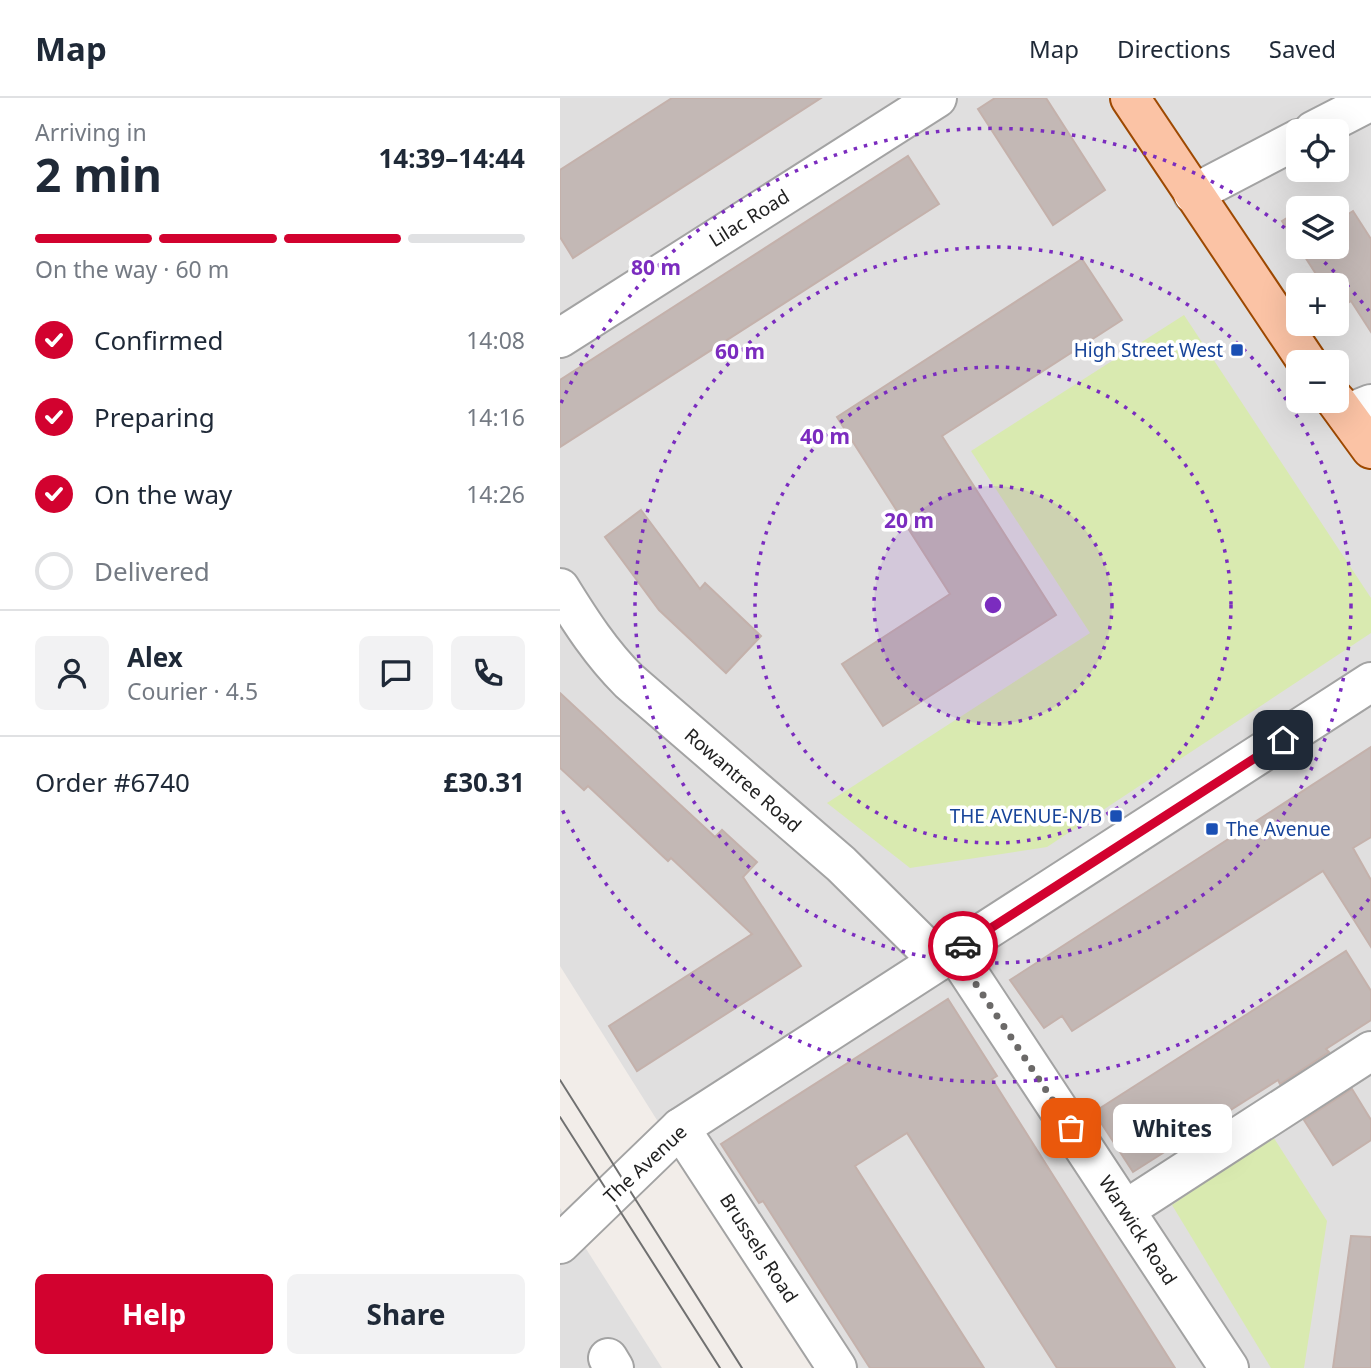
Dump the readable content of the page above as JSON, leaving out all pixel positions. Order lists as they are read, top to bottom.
{
  "streets": {
    "street": [
      "Lilac Road",
      "Rowantree Road",
      "The Avenue",
      "Warwick Road",
      "Brussels Road"
    ]
  },
  "crossings": [
    ["Rowantree Road", "The Avenue"],
    ["Rowantree Road", "Warwick Road"],
    ["The Avenue", "Warwick Road"],
    ["The Avenue", "Brussels Road"]
  ],
  "places": {
    "transit": ["High Street West", "THE AVENUE-N/B", "The Avenue"],
    "other": ["Whites"]
  },
  "page": {
    "header": "Map",
    "nav": ["Map", "Directions", "Saved"],
    "heading": ["2 min", "Arriving in", "14:39–14:44"],
    "panel": [
      "Alex",
      "Courier · 4.5",
      "Order #6740",
      "£30.31"
    ],
    "map_buttons": ["+", "−"],
    "bar": "On the way · 60 m",
    "list": [
      ["Confirmed", "14:08"],
      ["Preparing", "14:16"],
      ["On the way", "14:26"],
      "Delivered"
    ],
    "bubble": "Whites",
    "buttons": ["Help", "Share"]
  },
  "rings": [
    "80 m",
    "60 m",
    "40 m",
    "20 m"
  ]
}
